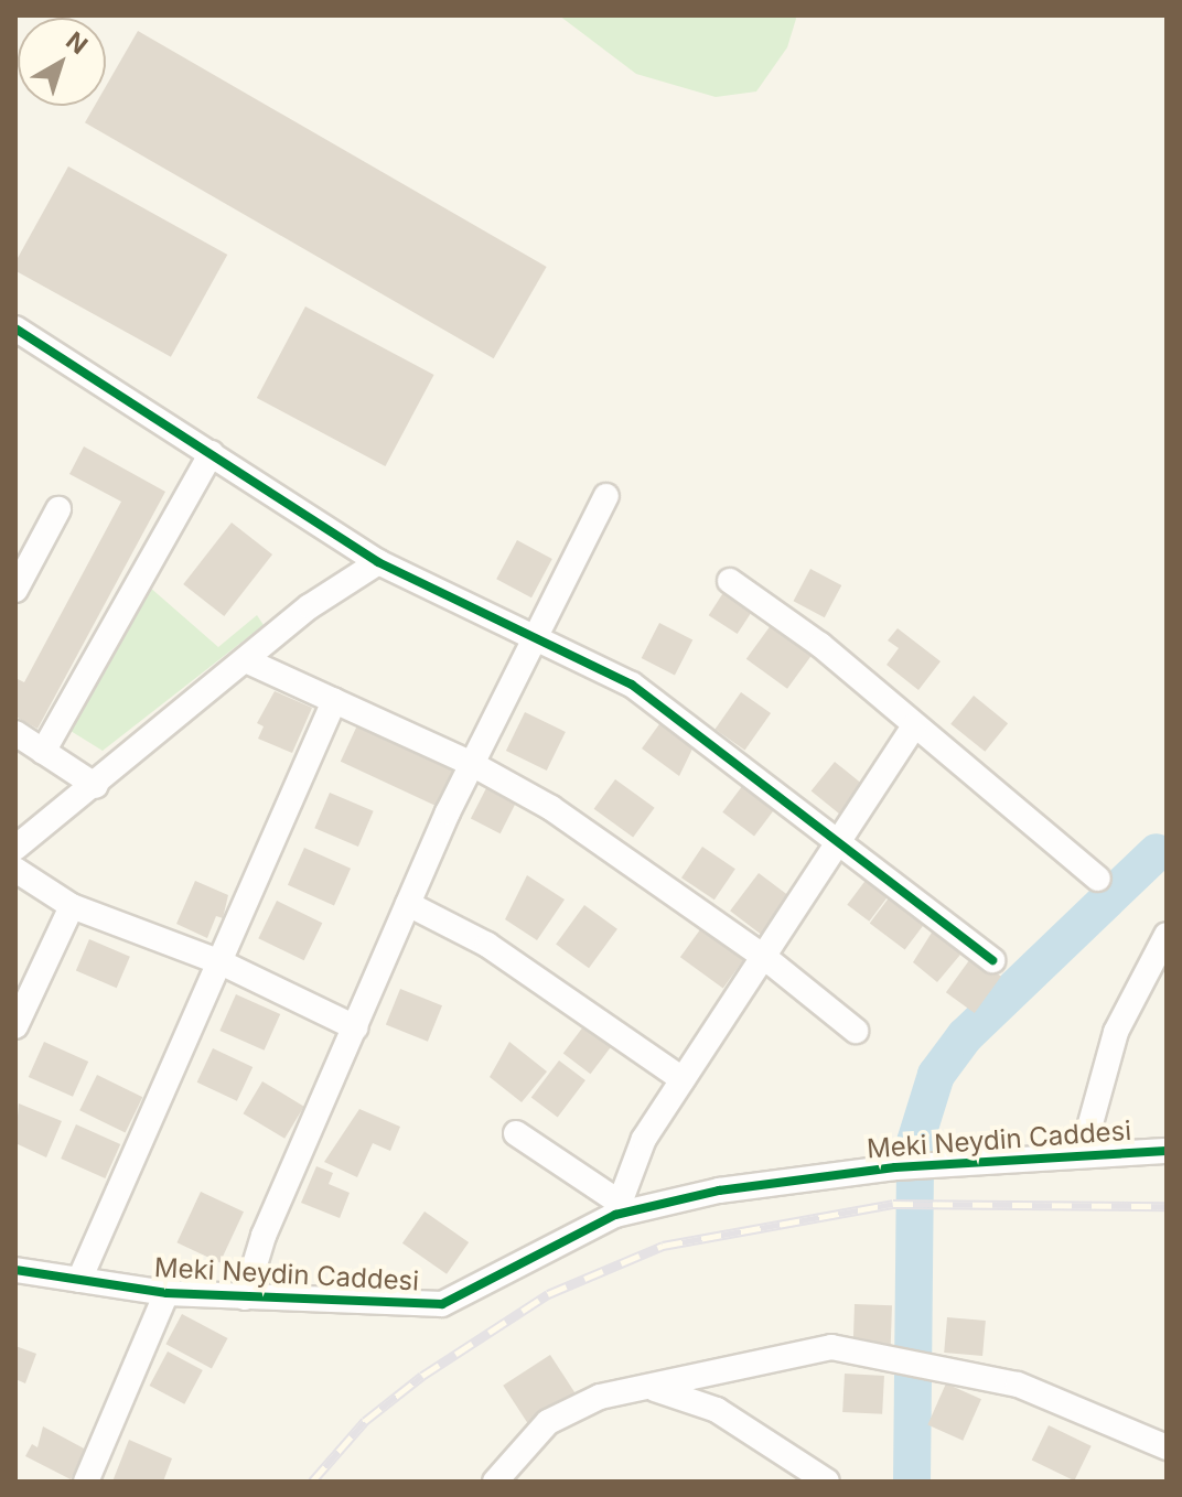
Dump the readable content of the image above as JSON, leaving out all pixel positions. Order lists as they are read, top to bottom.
{
  "streets": {
    "street": ["Meki Neydin Caddesi"]
  },
  "north": "top right"
}
